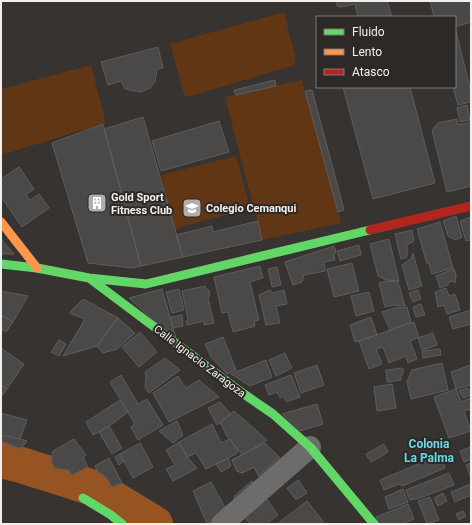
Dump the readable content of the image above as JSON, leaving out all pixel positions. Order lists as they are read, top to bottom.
{
  "streets": {
    "street": ["Calle Ignacio Zaragoza"]
  },
  "districts": ["Colonia La Palma"],
  "places": {
    "building": ["Gold Sport Fitness Club"],
    "school or university": ["Colegio Cemanqui"]
  },
  "legend": ["Fluido", "Lento", "Atasco"]
}
